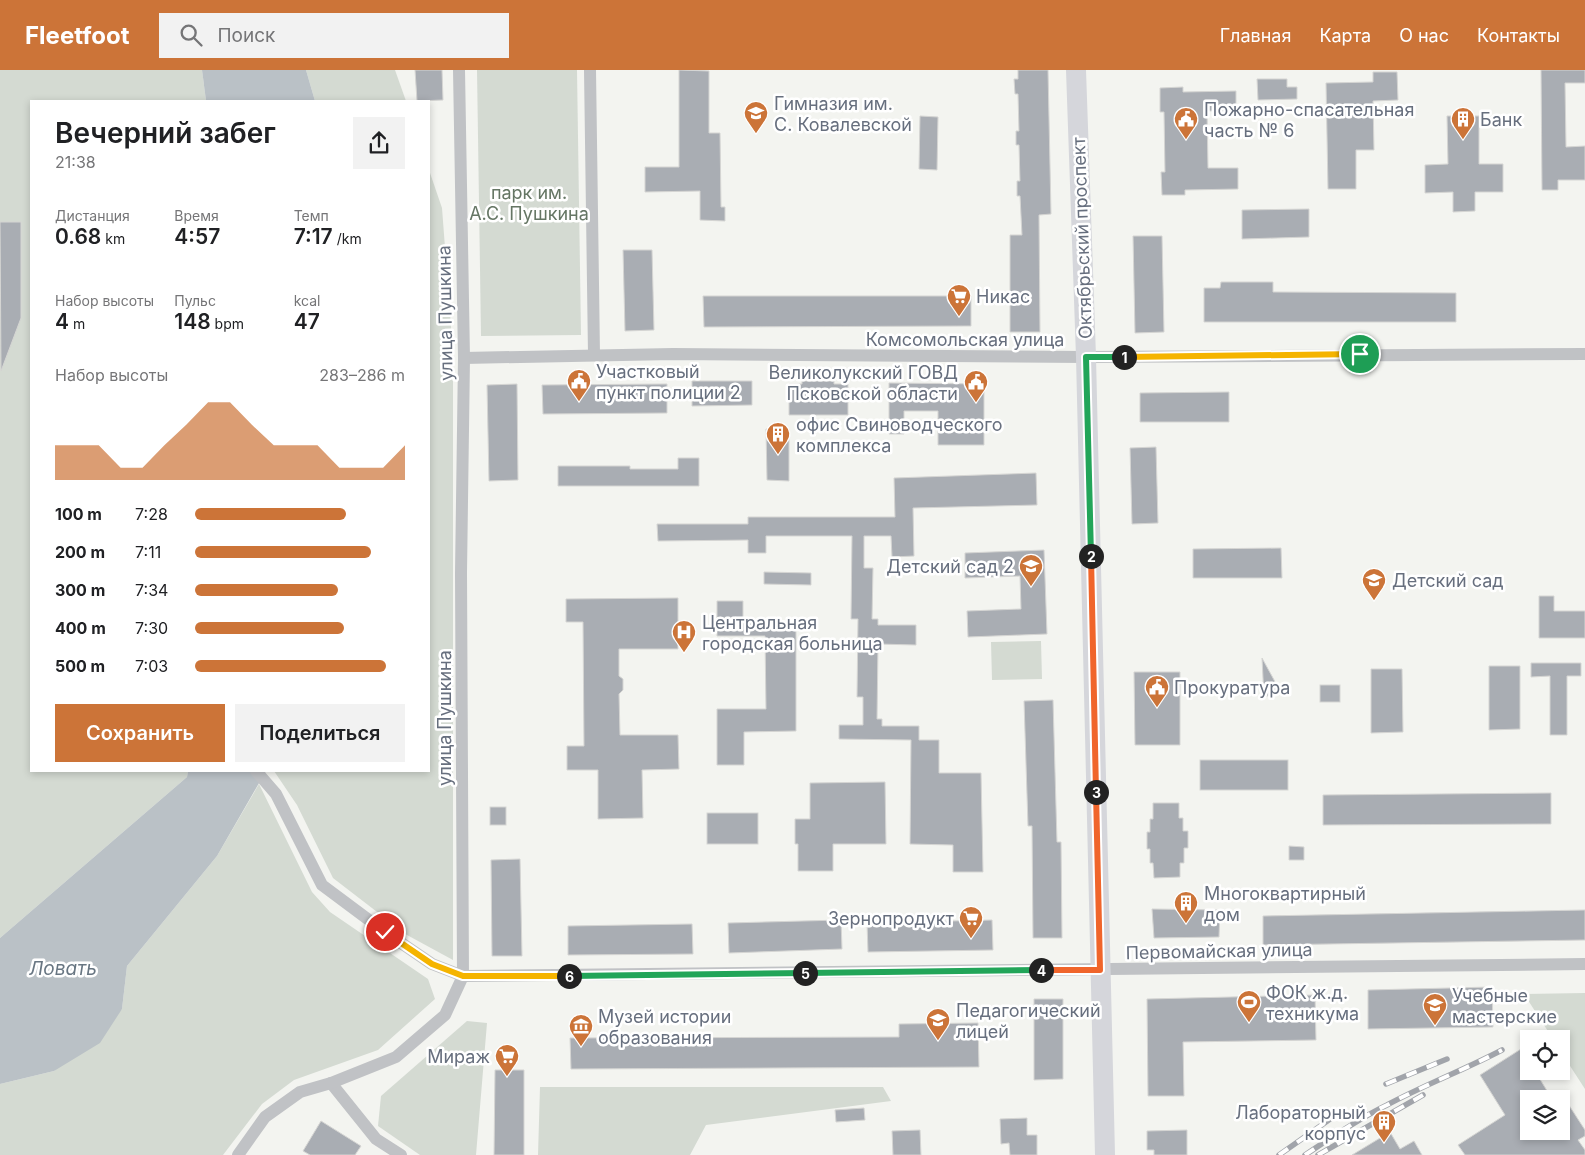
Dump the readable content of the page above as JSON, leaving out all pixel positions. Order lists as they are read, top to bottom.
{
  "streets": {
    "main road": ["Октябрьский проспект"],
    "street": ["улица Пушкина", "Комсомольская улица", "Первомайская улица"]
  },
  "crossings": [
    ["Октябрьский проспект", "Комсомольская улица"],
    ["Октябрьский проспект", "Первомайская улица"],
    ["улица Пушкина", "Комсомольская улица"],
    ["улица Пушкина", "Первомайская улица"]
  ],
  "water": ["Ловать"],
  "parks": ["парк им. А.С. Пушкина"],
  "places": {
    "school or university": [
      "Гимназия им. С. Ковалевской",
      "Детский сад 2",
      "Детский сад",
      "Учебные мастерские",
      "Педагогический лицей"
    ],
    "public building": [
      "Пожарно-спасательная часть № 6",
      "Участковый пункт полиции 2",
      "Великолукский ГОВД Псковской области",
      "Прокуратура"
    ],
    "building": [
      "Банк",
      "офис Свиноводческого комплекса",
      "Многоквартирный дом",
      "Лабораторный корпус"
    ],
    "supermarket": ["Никас", "Зернопродукт", "Мираж"],
    "hospital": ["Центральная городская больница"],
    "sports": ["ФОК ж.д. техникума"],
    "museum": ["Музей истории образования"]
  },
  "page": {
    "header": "Fleetfoot",
    "search": "Поиск",
    "nav": [
      "Главная",
      "Карта",
      "О нас",
      "Контакты"
    ],
    "heading": ["Вечерний забег", "21:38"],
    "stats": [
      ["Дистанция", "0.68 km"],
      ["Время", "4:57"],
      ["Темп", "7:17 /km"],
      ["Набор высоты", "4 m"],
      ["Пульс", "148 bpm"],
      ["kcal", "47"]
    ],
    "pins": [
      "1",
      "2",
      "3",
      "4",
      "5",
      "6"
    ],
    "chart": ["Набор высоты", "283–286 m"],
    "list": [
      {
        "name": "100 m",
        "note": "7:28"
      },
      {
        "name": "200 m",
        "note": "7:11"
      },
      {
        "name": "300 m",
        "note": "7:34"
      },
      {
        "name": "400 m",
        "note": "7:30"
      },
      {
        "name": "500 m",
        "note": "7:03"
      }
    ],
    "buttons": ["Сохранить", "Поделиться"]
  }
}
